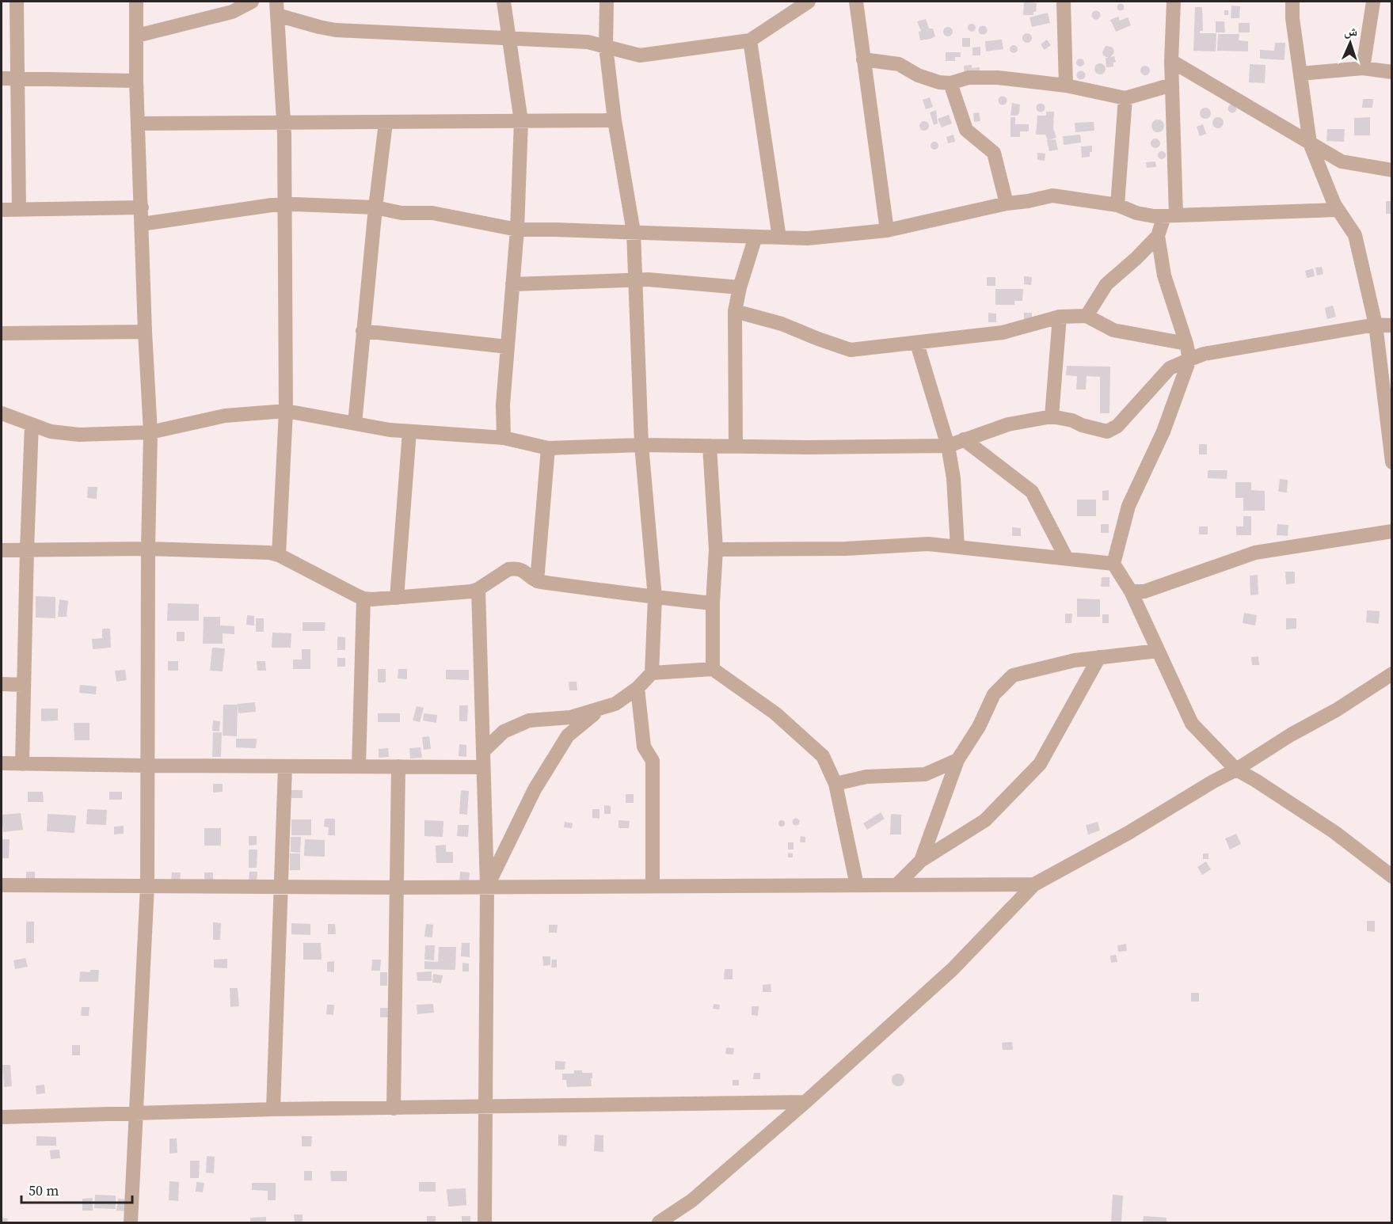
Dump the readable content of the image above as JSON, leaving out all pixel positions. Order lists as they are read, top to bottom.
{
  "scale_bar": "50 m",
  "north": "top"
}
